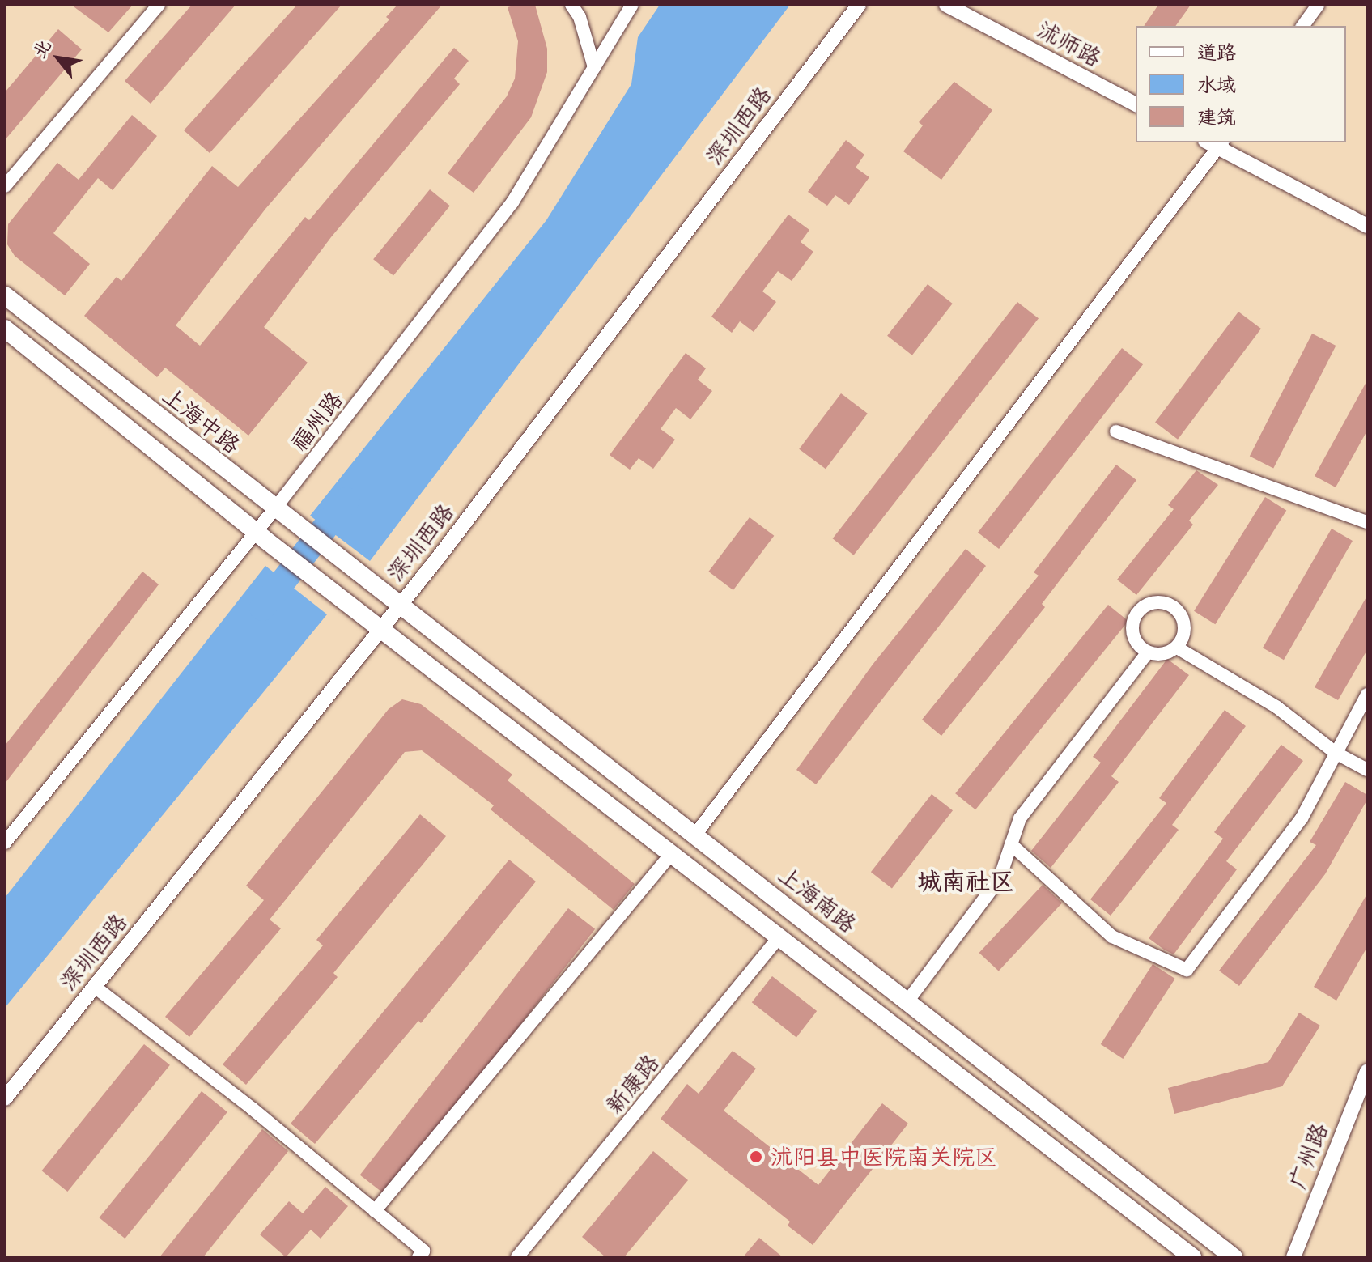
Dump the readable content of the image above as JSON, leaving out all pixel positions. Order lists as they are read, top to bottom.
{
  "streets": {
    "main road": ["上海中路", "上海南路"],
    "street": [
      "沭师路",
      "深圳西路",
      "福州路",
      "新康路",
      "广州路"
    ]
  },
  "crossings": [
    ["深圳西路", "上海南路"],
    ["上海中路", "福州路"],
    ["上海中路", "上海南路"]
  ],
  "districts": ["城南社区"],
  "places": ["沭阳县中医院南关院区"],
  "legend": ["道路", "水域", "建筑"],
  "north": "top left"
}
